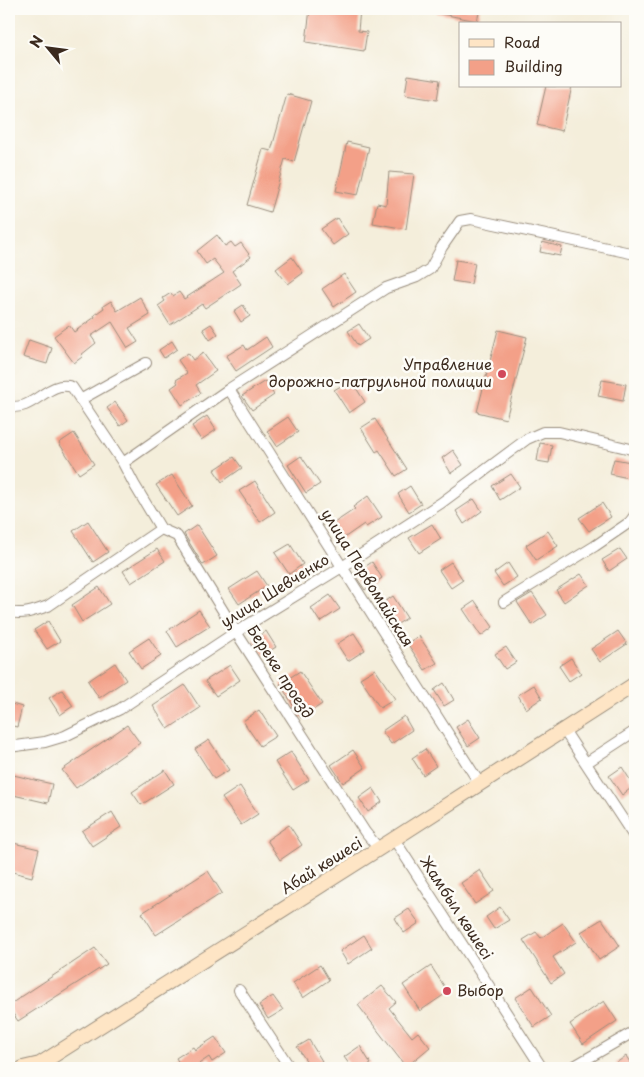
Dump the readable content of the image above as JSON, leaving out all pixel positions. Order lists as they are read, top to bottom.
{
  "streets": {
    "street": [
      "улица Первомайская",
      "улица Шевченко",
      "Береке проезд",
      "Абай көшесі",
      "Жамбыл көшесі"
    ]
  },
  "crossings": [
    ["улица Первомайская", "улица Шевченко"],
    ["улица Первомайская", "Абай көшесі"],
    ["улица Шевченко", "Береке проезд"],
    ["Береке проезд", "Абай көшесі"],
    ["Абай көшесі", "Жамбыл көшесі"]
  ],
  "places": ["Управление дорожно-патрульной полиции", "Выбор"],
  "legend": ["Road", "Building"],
  "north": "top left"
}
